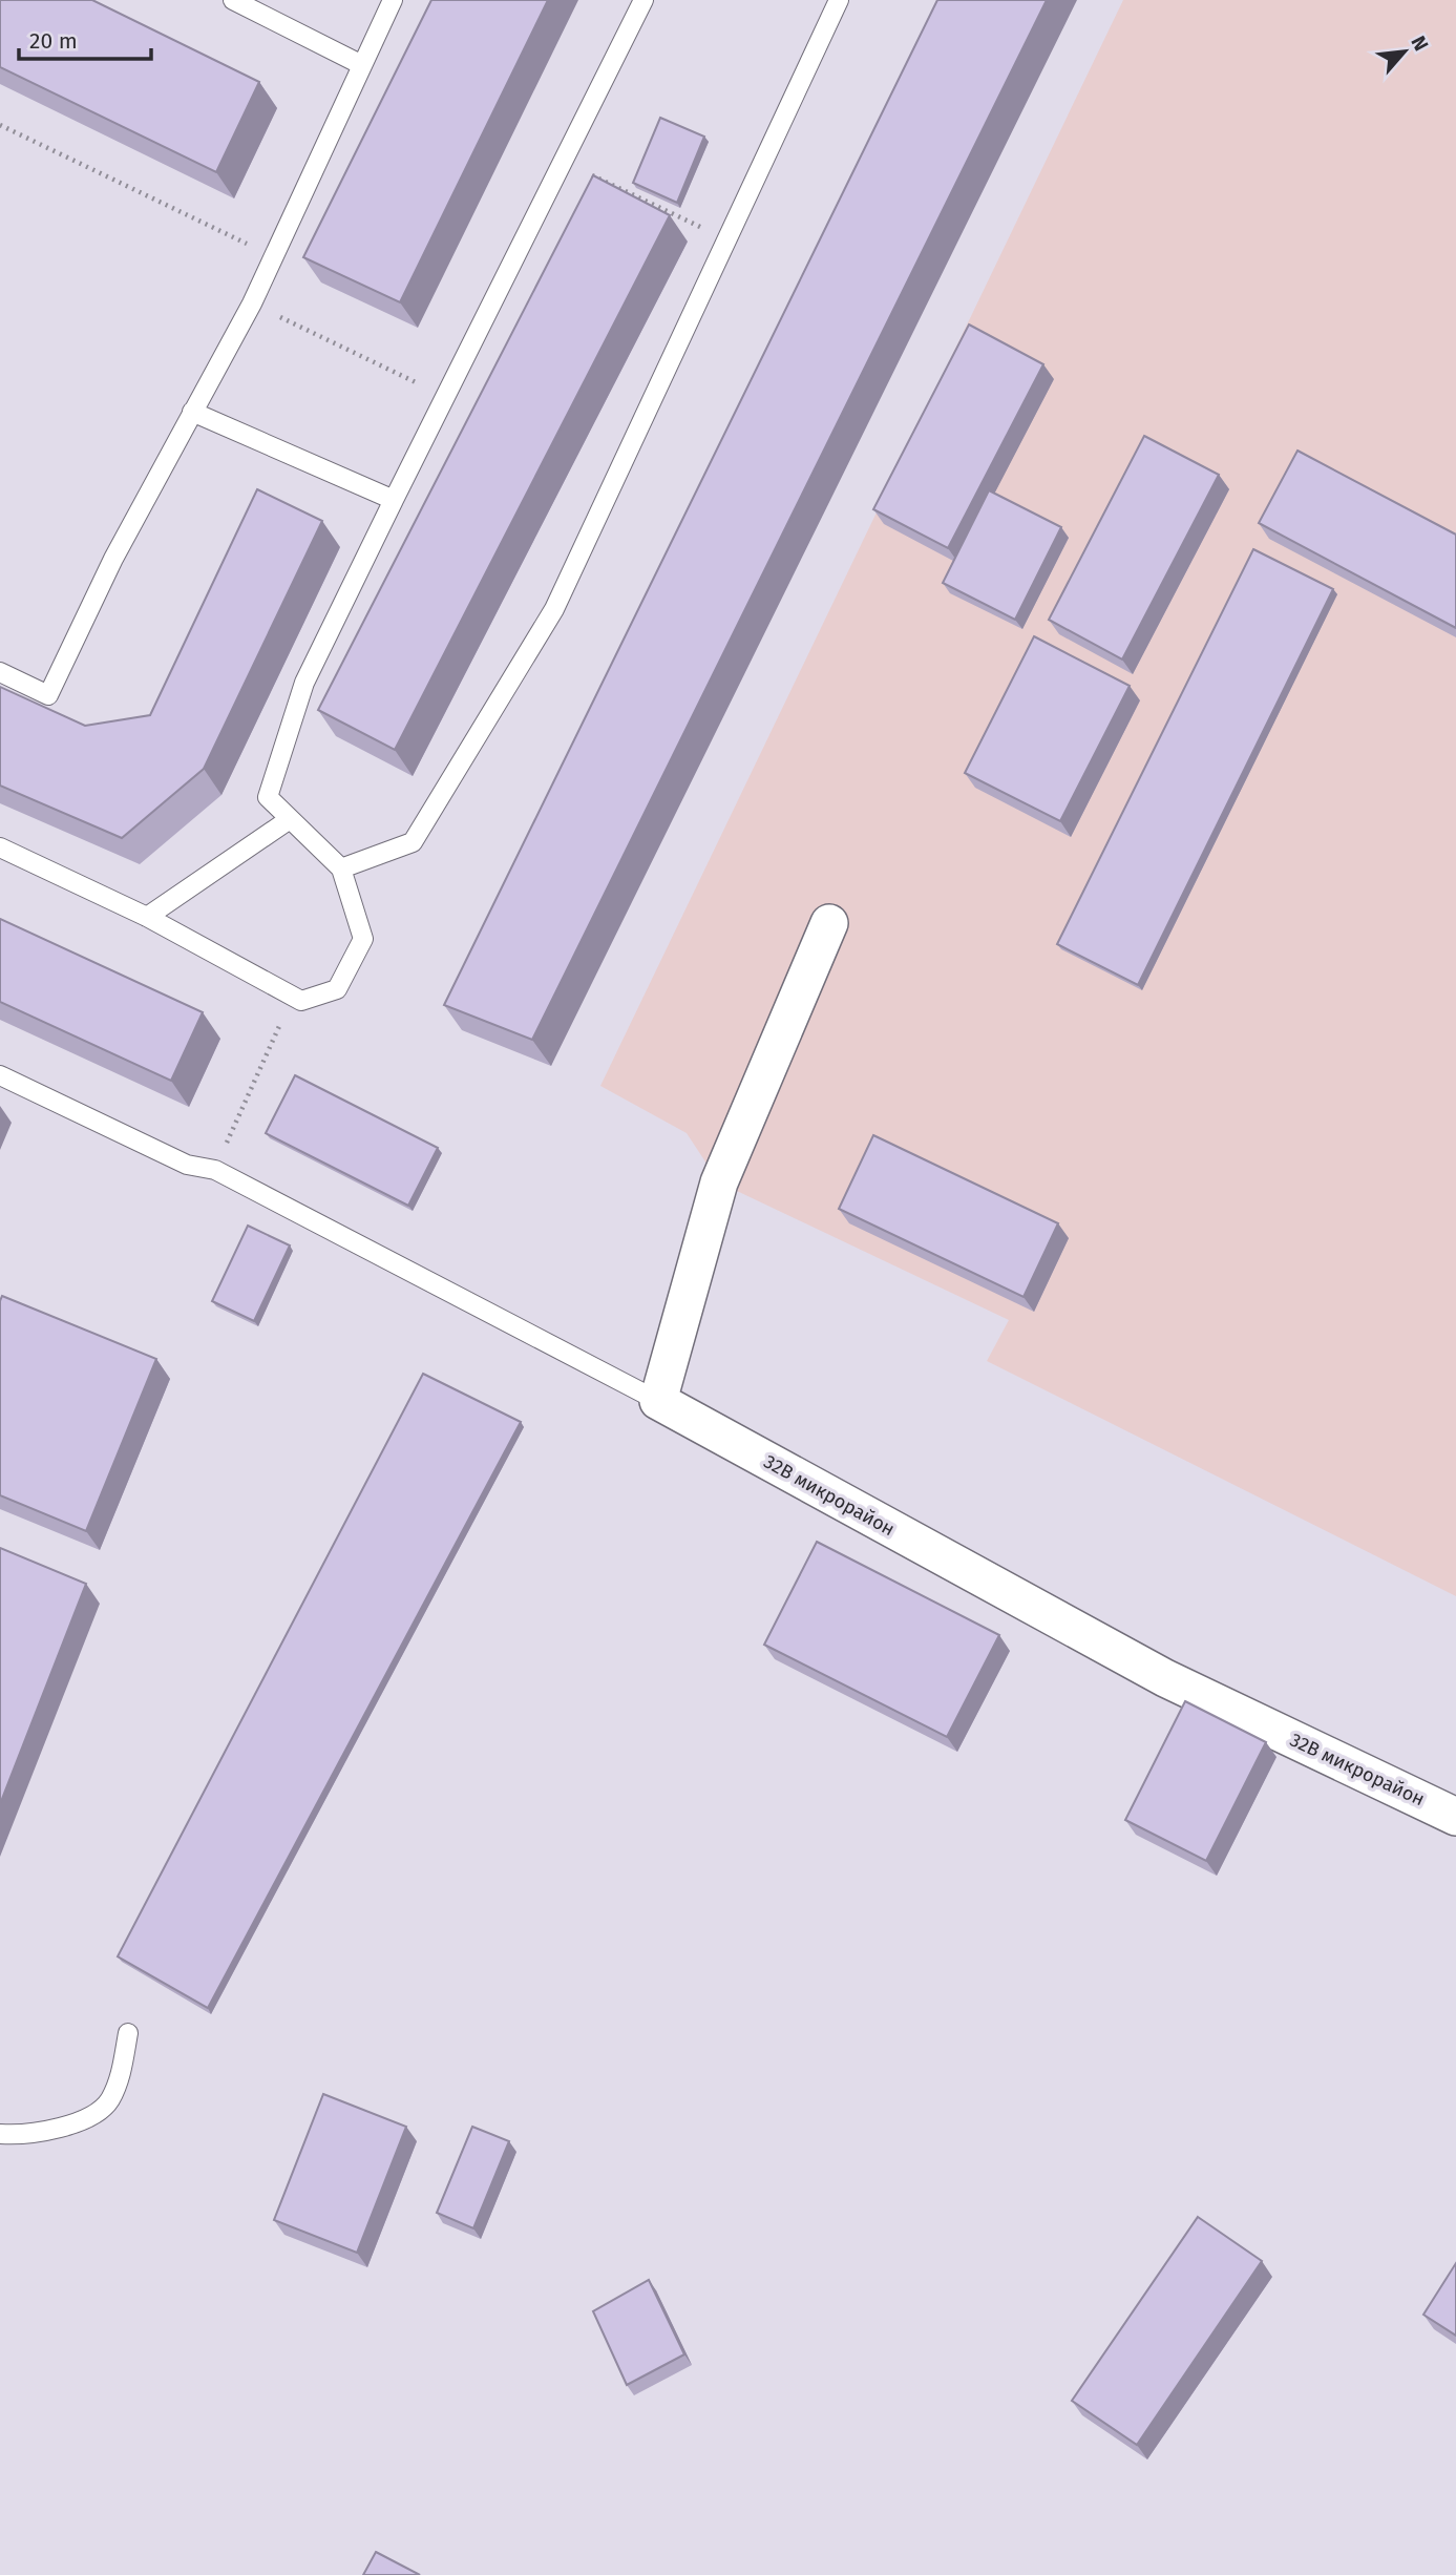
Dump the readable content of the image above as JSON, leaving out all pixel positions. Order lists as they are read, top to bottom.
{
  "streets": {
    "street": ["32В микрорайон"]
  },
  "scale_bar": "20 m",
  "north": "top right"
}
